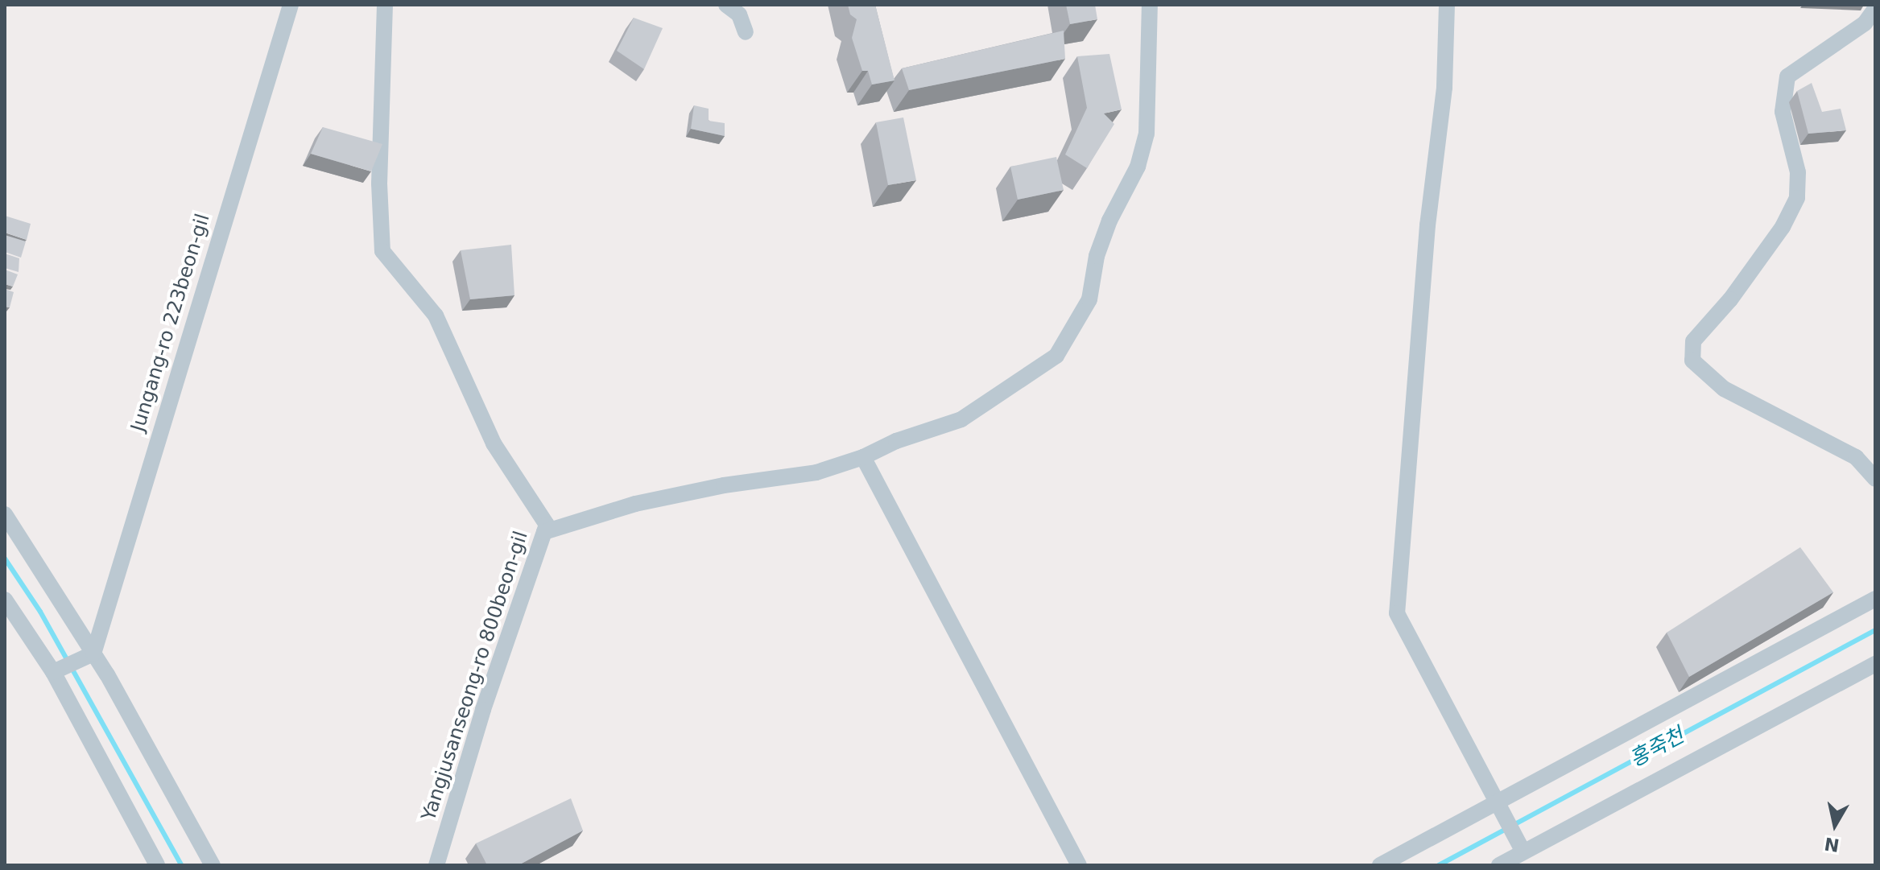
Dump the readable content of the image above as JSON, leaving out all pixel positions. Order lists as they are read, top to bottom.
{
  "streets": {
    "street": ["Jungang-ro 223beon-gil", "Yangjusanseong-ro 800beon-gil"]
  },
  "water": ["홍죽천"],
  "north": "bottom"
}
